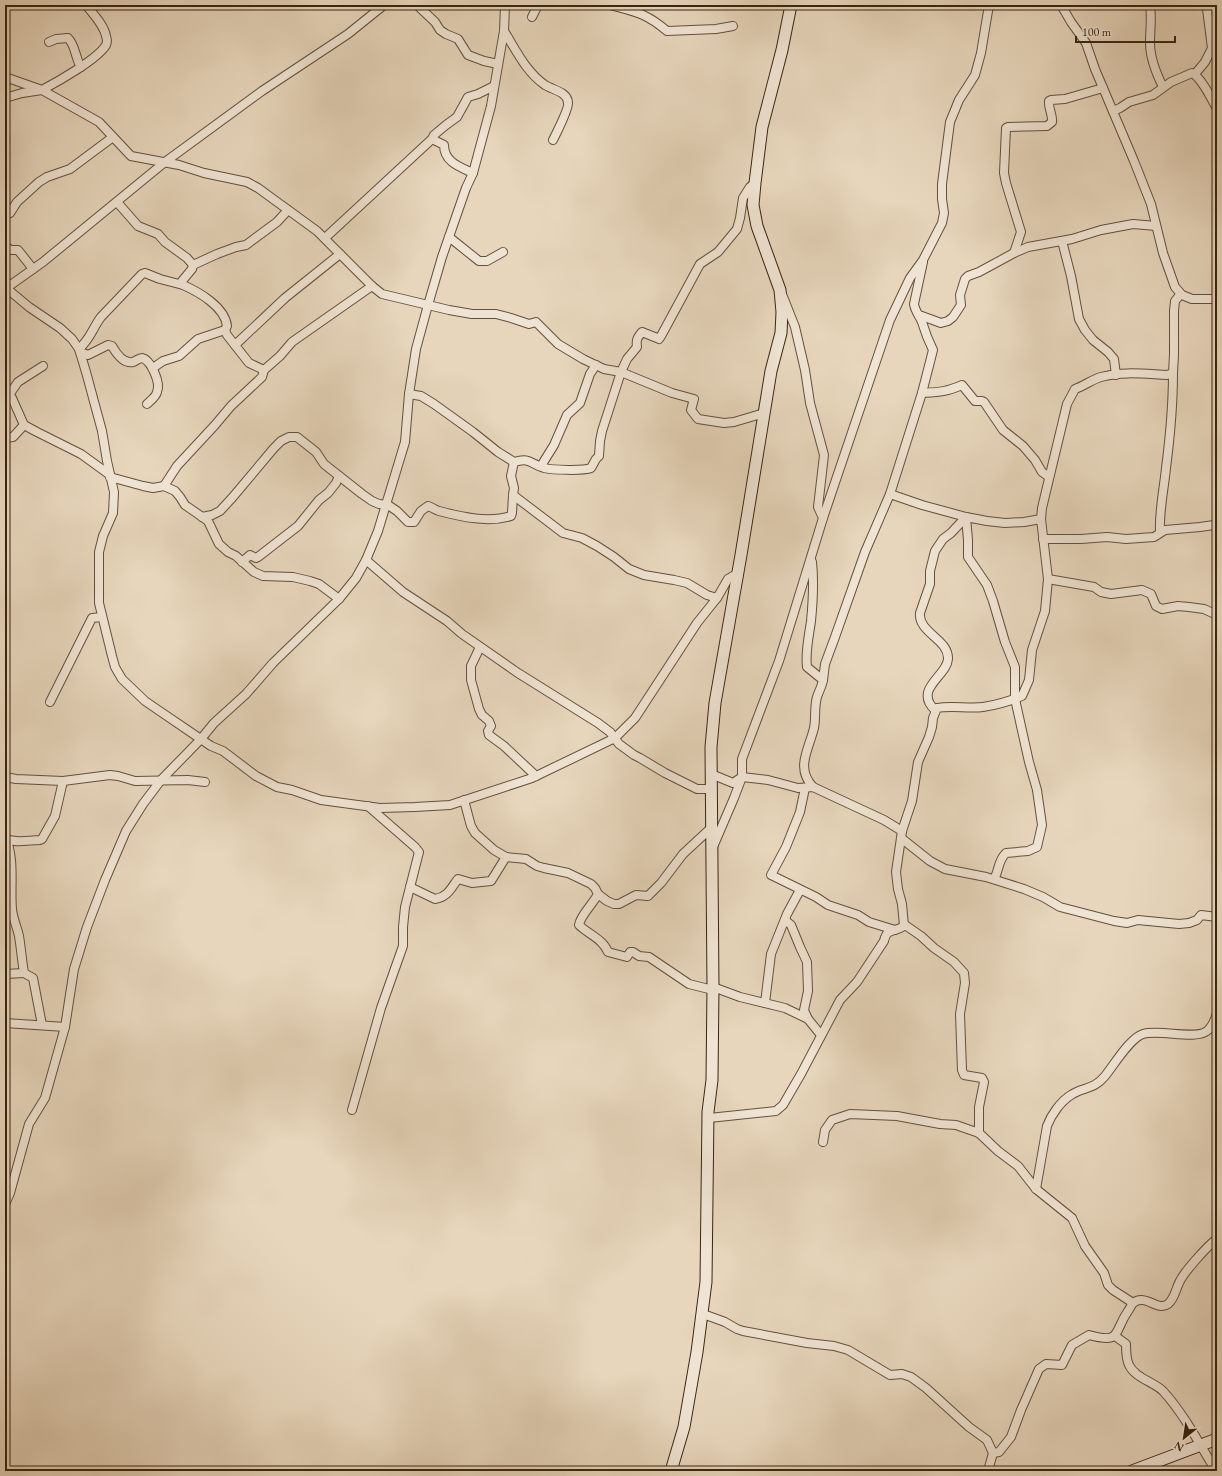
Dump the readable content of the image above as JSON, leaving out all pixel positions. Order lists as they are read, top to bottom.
{
  "scale_bar": "100 m",
  "north": "bottom left"
}
